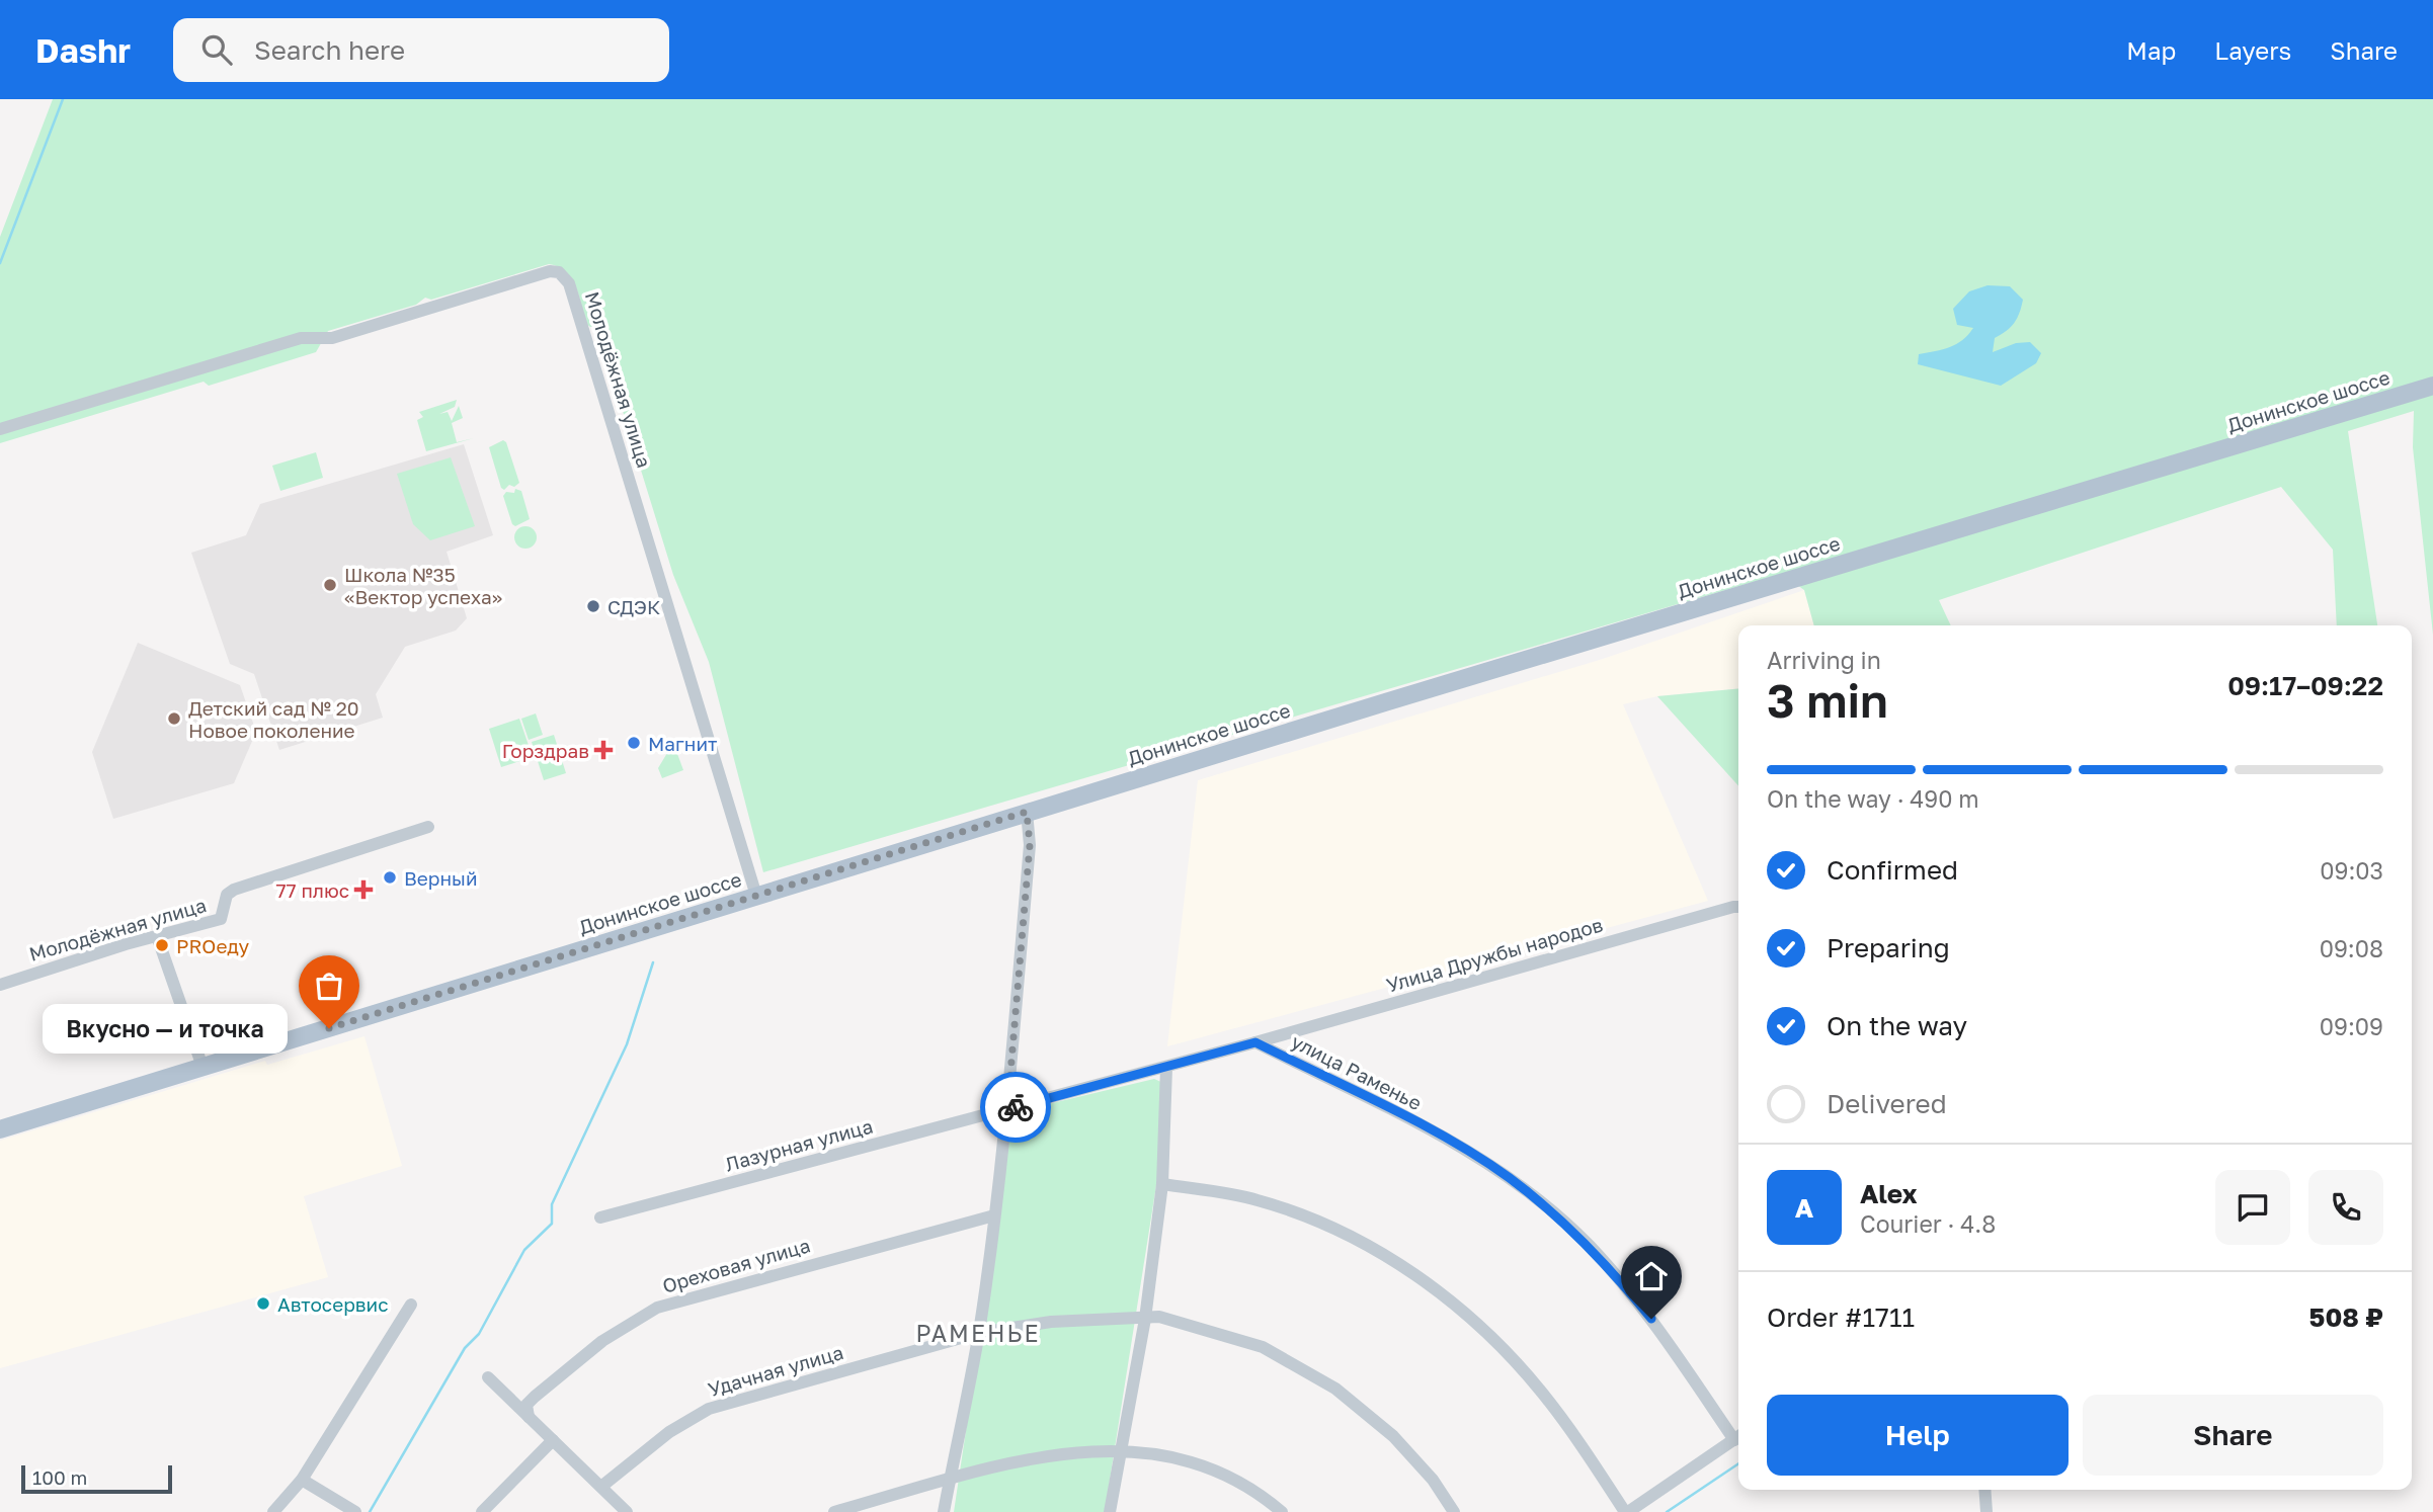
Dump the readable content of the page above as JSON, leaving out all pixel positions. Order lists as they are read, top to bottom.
{
  "streets": {
    "main road": ["Донинское шоссе"],
    "street": [
      "Молодёжная улица",
      "Улица Дружбы народов",
      "улица Раменье",
      "Лазурная улица",
      "Ореховая улица",
      "Удачная улица"
    ]
  },
  "crossings": [
    ["Молодёжная улица", "Донинское шоссе"],
    ["Улица Дружбы народов", "улица Раменье"]
  ],
  "districts": ["РАМЕНЬЕ"],
  "places": {
    "other": [
      "Школа №35 «Вектор успеха»",
      "СДЭК",
      "Детский сад № 20 Новое поколение",
      "Магнит",
      "Верный",
      "PROеду",
      "Вкусно — и точка",
      "Автосервис"
    ],
    "health": ["Горздрав", "77 плюс"]
  },
  "scale_bar": "100 m",
  "page": {
    "header": "Dashr",
    "search": "Search here",
    "nav": ["Map", "Layers", "Share"],
    "heading": ["3 min", "Arriving in", "09:17–09:22"],
    "panel": [
      "Alex",
      "Courier · 4.8",
      "Order #1711",
      "508 ₽"
    ],
    "bar": "On the way · 490 m",
    "list": [
      ["Confirmed", "09:03"],
      ["Preparing", "09:08"],
      ["On the way", "09:09"],
      "Delivered"
    ],
    "bubble": "Вкусно — и точка",
    "round": "A",
    "buttons": ["Help", "Share"],
    "scale": "100 m"
  }
}
